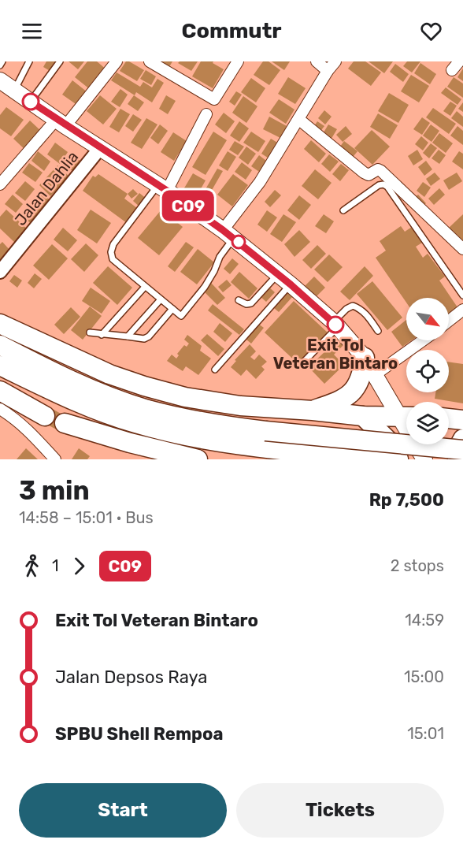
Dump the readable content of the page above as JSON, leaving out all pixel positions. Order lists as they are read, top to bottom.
{
  "streets": {
    "street": ["Jalan Dahlia"]
  },
  "places": ["Exit Tol Veteran Bintaro"],
  "lines": ["bus line C09"],
  "north": "bottom right",
  "page": {
    "header": "Commutr",
    "on_map": "C09",
    "heading": ["3 min", "14:58 – 15:01 · Bus", "Rp 7,500"],
    "legs": ["1", "C09", "2 stops"],
    "list": [
      {
        "name": "Exit Tol Veteran Bintaro",
        "value": "14:59"
      },
      {
        "name": "Jalan Depsos Raya",
        "value": "15:00"
      },
      {
        "name": "SPBU Shell Rempoa",
        "value": "15:01"
      }
    ],
    "buttons": ["Start", "Tickets"]
  }
}
